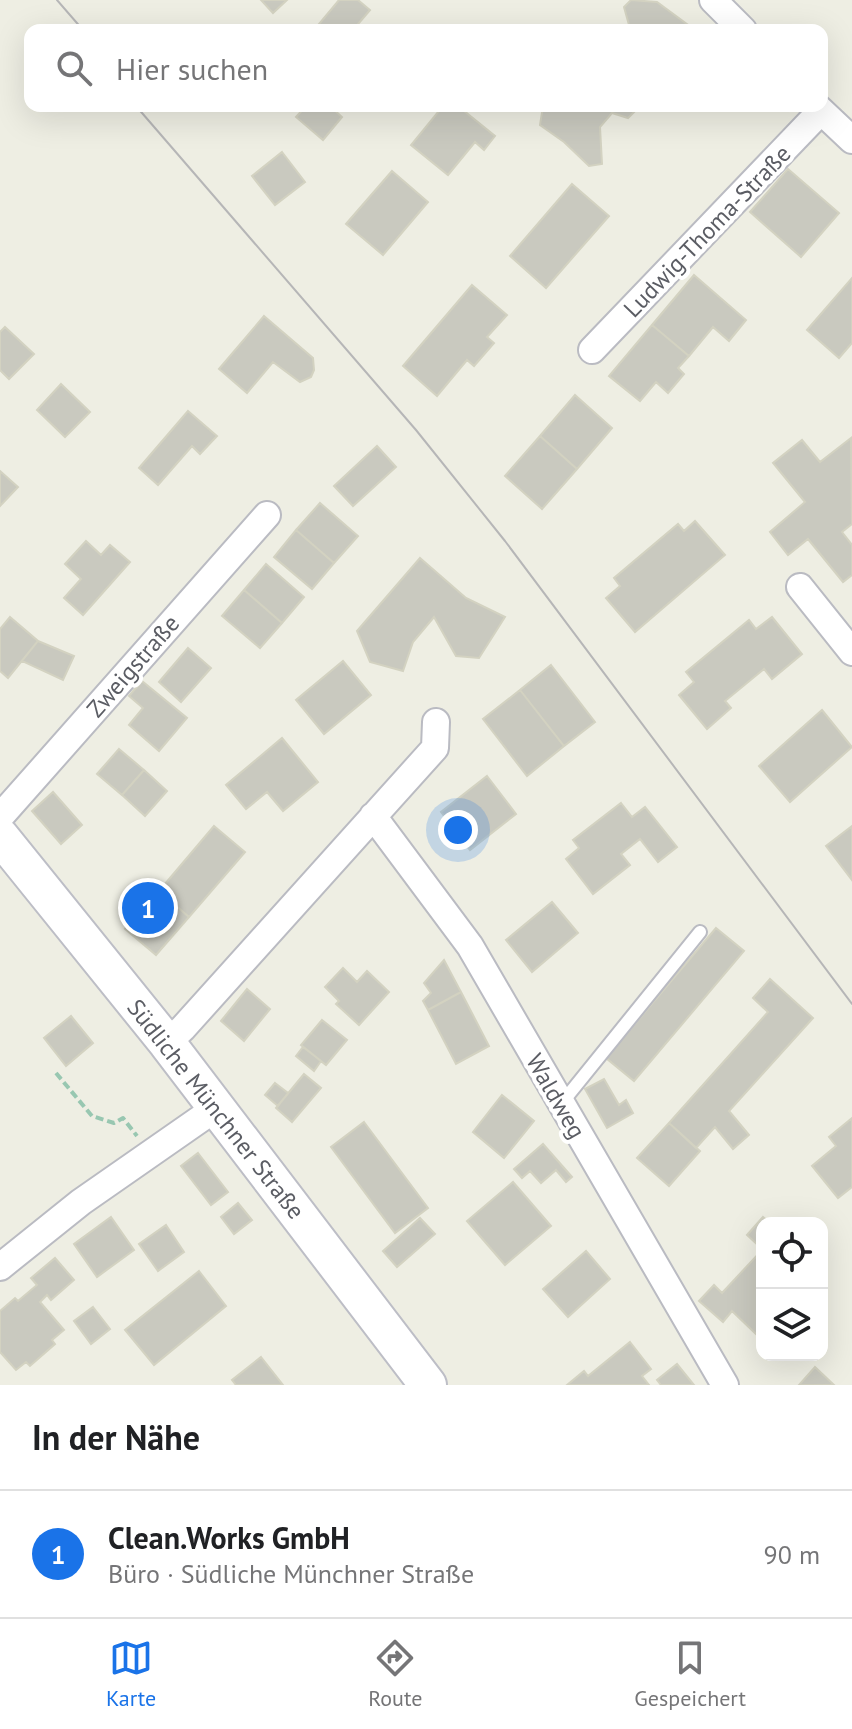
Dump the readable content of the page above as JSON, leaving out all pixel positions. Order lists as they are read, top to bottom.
{
  "streets": {
    "main road": ["Südliche Münchner Straße"],
    "street": ["Ludwig-Thoma-Straße", "Zweigstraße", "Waldweg"]
  },
  "page": {
    "search": "Hier suchen",
    "pins": "1",
    "heading": "In der Nähe",
    "list": [
      {
        "mark": "1",
        "name": "Clean.Works GmbH",
        "note": "Büro · Südliche Münchner Straße",
        "value": "90 m"
      }
    ],
    "nav": ["Karte", "Route", "Gespeichert"]
  }
}
